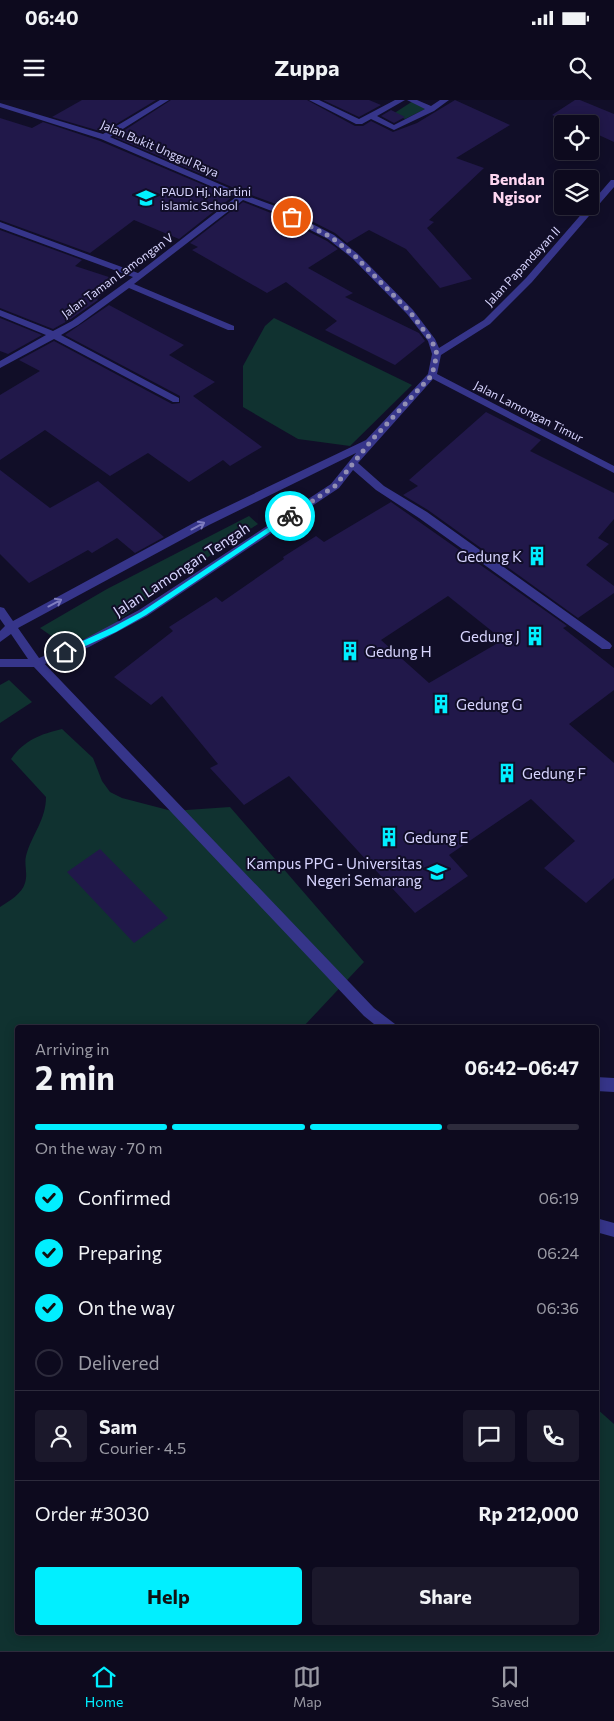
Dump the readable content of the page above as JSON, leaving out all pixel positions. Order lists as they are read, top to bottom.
{
  "streets": {
    "street": [
      "Jalan Bukit Unggul Raya",
      "Jalan Papandayan II",
      "Jalan Taman Lamongan V",
      "Jalan Lamongan Timur",
      "Jalan Lamongan Tengah"
    ]
  },
  "crossings": [
    ["Jalan Bukit Unggul Raya", "Jalan Papandayan II"],
    ["Jalan Bukit Unggul Raya", "Jalan Taman Lamongan V"],
    ["Jalan Lamongan Timur", "Jalan Lamongan Tengah"]
  ],
  "districts": ["Bendan Ngisor"],
  "places": {
    "school or university": ["PAUD Hj. Nartini islamic School", "Kampus PPG - Universitas Negeri Semarang"],
    "building": [
      "Gedung K",
      "Gedung J",
      "Gedung H",
      "Gedung G",
      "Gedung F",
      "Gedung E"
    ]
  },
  "page": {
    "status": "06:40",
    "header": "Zuppa",
    "heading": ["2 min", "Arriving in", "06:42–06:47"],
    "panel": [
      "Sam",
      "Courier · 4.5",
      "Order #3030",
      "Rp 212,000"
    ],
    "bar": "On the way · 70 m",
    "list": [
      ["Confirmed", "06:19"],
      ["Preparing", "06:24"],
      ["On the way", "06:36"],
      "Delivered"
    ],
    "buttons": ["Help", "Share"],
    "tabs": ["Home", "Map", "Saved"]
  }
}
